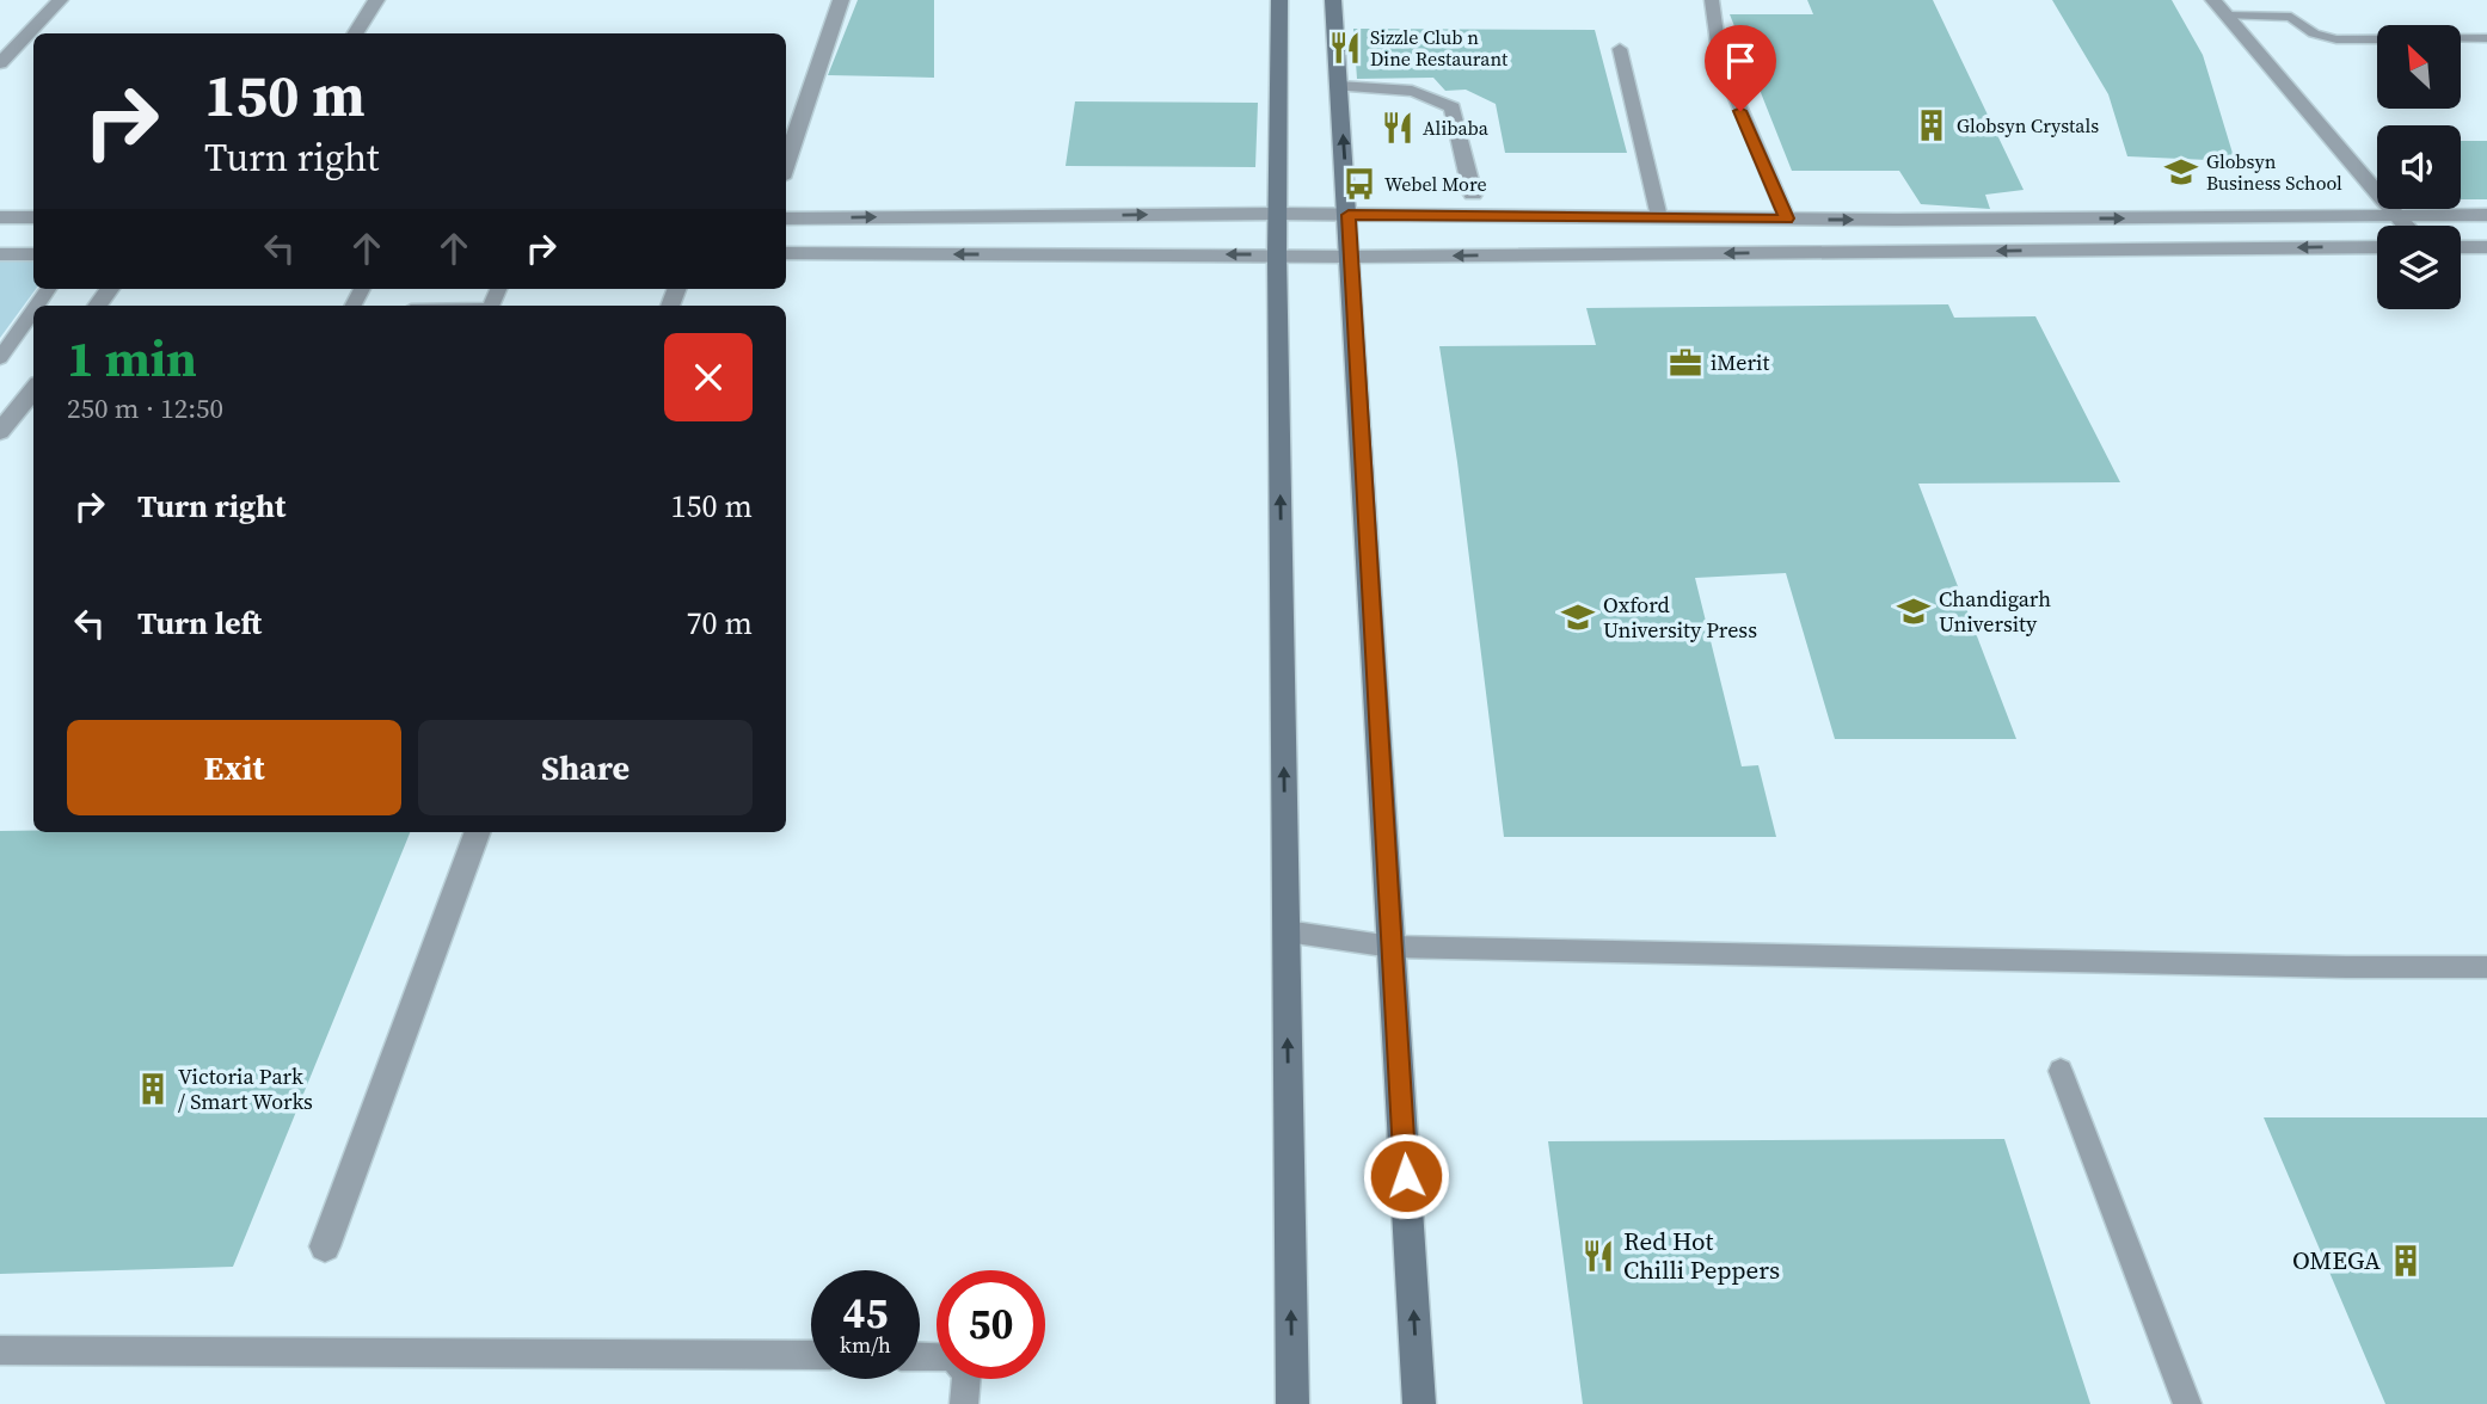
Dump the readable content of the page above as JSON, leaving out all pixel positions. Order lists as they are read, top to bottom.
{
  "places": {
    "restaurant": ["Sizzle Club n Dine Restaurant", "Alibaba", "Red Hot Chilli Peppers"],
    "building": ["Globsyn Crystals", "Victoria Park / Smart Works", "OMEGA"],
    "school or university": ["Globsyn Business School", "Chandigarh University", "Oxford University Press"],
    "bus stop": ["Webel More"],
    "office": ["iMerit"]
  },
  "north": "top left",
  "page": {
    "turn": ["150 m", "Turn right"],
    "heading": ["1 min", "250 m · 12:50"],
    "list": [
      {
        "name": "Turn right",
        "value": "150 m"
      },
      {
        "name": "Turn left",
        "value": "70 m"
      }
    ],
    "buttons": ["Exit", "Share"],
    "speed": "45 km/h",
    "limit": "50"
  }
}
